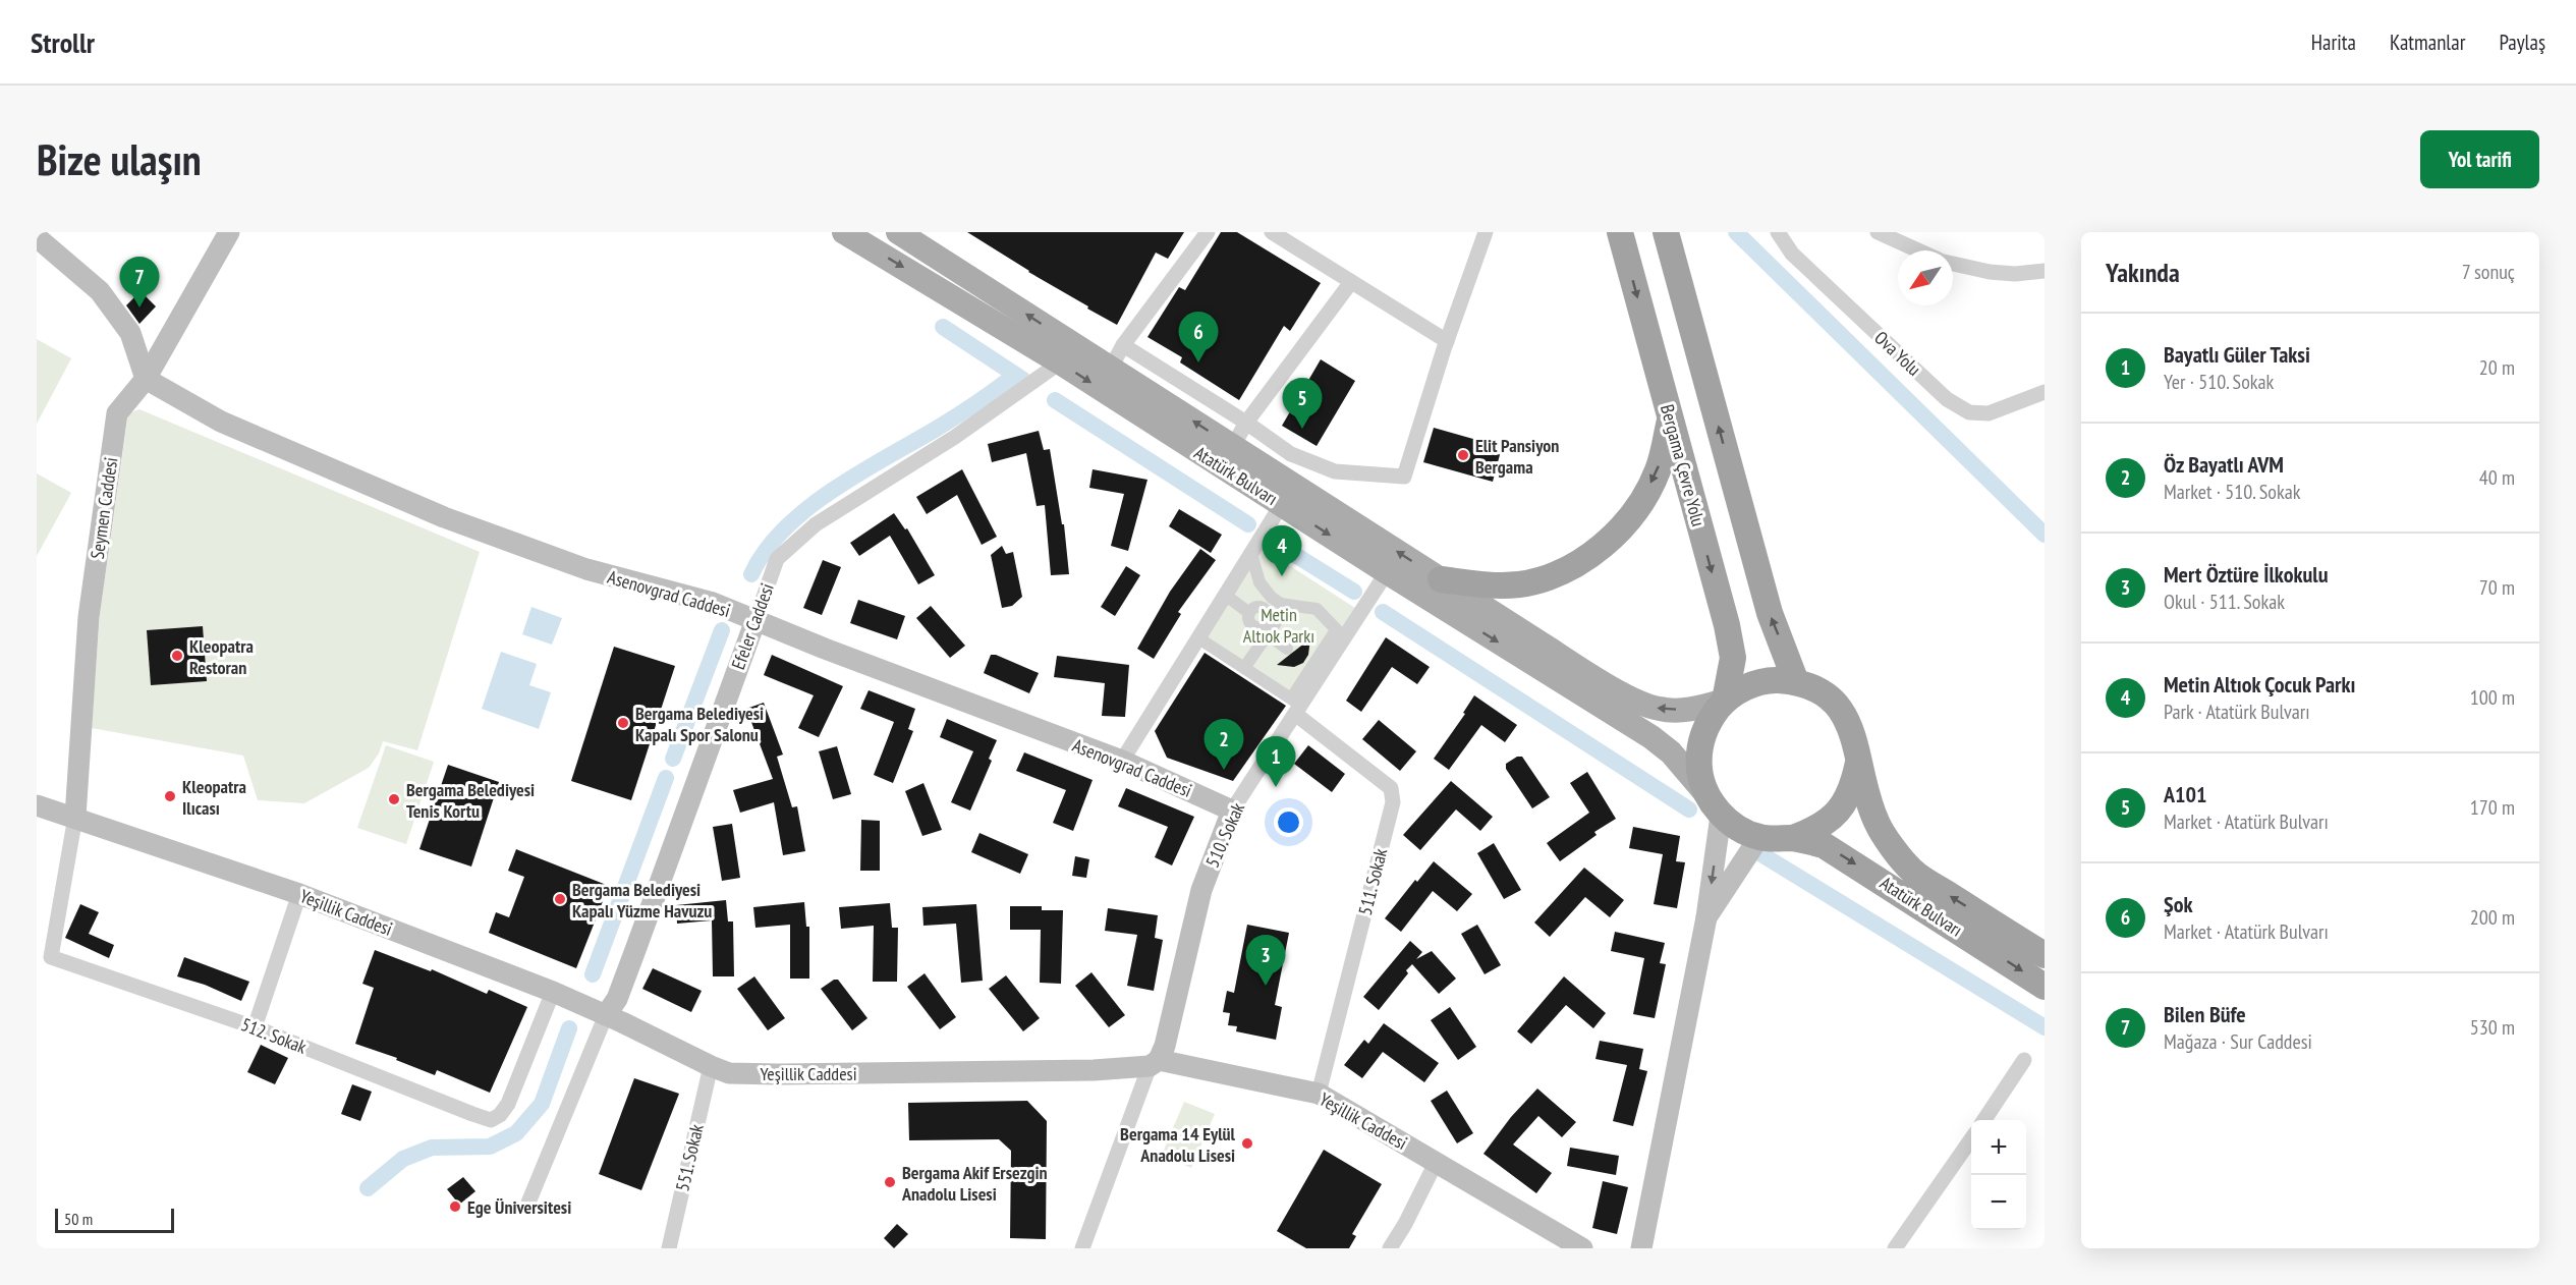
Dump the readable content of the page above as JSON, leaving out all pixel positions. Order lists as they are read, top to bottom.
{
  "streets": {
    "highway": ["Bergama Çevre Yolu", "Atatürk Bulvarı"],
    "main road": [
      "Seymen Caddesi",
      "Asenovgrad Caddesi",
      "Efeler Caddesi",
      "510. Sokak",
      "Yeşillik Caddesi"
    ],
    "street": [
      "Ova Yolu",
      "511. Sokak",
      "512. Sokak",
      "551. Sokak"
    ]
  },
  "crossings": [
    ["Bergama Çevre Yolu", "Atatürk Bulvarı"],
    ["Atatürk Bulvarı", "Efeler Caddesi"],
    ["Atatürk Bulvarı", "510. Sokak"],
    ["Seymen Caddesi", "Asenovgrad Caddesi"],
    ["Seymen Caddesi", "Yeşillik Caddesi"],
    ["Seymen Caddesi", "512. Sokak"],
    ["Asenovgrad Caddesi", "Efeler Caddesi"],
    ["Asenovgrad Caddesi", "510. Sokak"],
    ["Efeler Caddesi", "Yeşillik Caddesi"],
    ["510. Sokak", "511. Sokak"],
    ["510. Sokak", "Yeşillik Caddesi"],
    ["511. Sokak", "Yeşillik Caddesi"],
    ["Yeşillik Caddesi", "512. Sokak"],
    ["Yeşillik Caddesi", "551. Sokak"]
  ],
  "parks": ["Metin Altıok Parkı"],
  "places": [
    "Elit Pansiyon Bergama",
    "Kleopatra Restoran",
    "Bergama Belediyesi Kapalı Spor Salonu",
    "Kleopatra Ilıcası",
    "Bergama Belediyesi Tenis Kortu",
    "Bergama Belediyesi Kapalı Yüzme Havuzu",
    "Bergama 14 Eylül Anadolu Lisesi",
    "Bergama Akif Ersezgin Anadolu Lisesi",
    "Ege Üniversitesi"
  ],
  "scale_bar": "50 m",
  "north": "bottom left",
  "page": {
    "header": "Strollr",
    "nav": ["Harita", "Katmanlar", "Paylaş"],
    "buttons": "Yol tarifi",
    "title": "Bize ulaşın",
    "heading": ["Yakında", "7 sonuç"],
    "pins": [
      "7",
      "6",
      "5",
      "4",
      "2",
      "1",
      "3"
    ],
    "list": [
      {
        "mark": "1",
        "name": "Bayatlı Güler Taksi",
        "note": "Yer · 510. Sokak",
        "value": "20 m"
      },
      {
        "mark": "2",
        "name": "Öz Bayatlı AVM",
        "note": "Market · 510. Sokak",
        "value": "40 m"
      },
      {
        "mark": "3",
        "name": "Mert Öztüre İlkokulu",
        "note": "Okul · 511. Sokak",
        "value": "70 m"
      },
      {
        "mark": "4",
        "name": "Metin Altıok Çocuk Parkı",
        "note": "Park · Atatürk Bulvarı",
        "value": "100 m"
      },
      {
        "mark": "5",
        "name": "A101",
        "note": "Market · Atatürk Bulvarı",
        "value": "170 m"
      },
      {
        "mark": "6",
        "name": "Şok",
        "note": "Market · Atatürk Bulvarı",
        "value": "200 m"
      },
      {
        "mark": "7",
        "name": "Bilen Büfe",
        "note": "Mağaza · Sur Caddesi",
        "value": "530 m"
      }
    ],
    "map_buttons": ["+", "−"],
    "scale": "50 m"
  }
}
